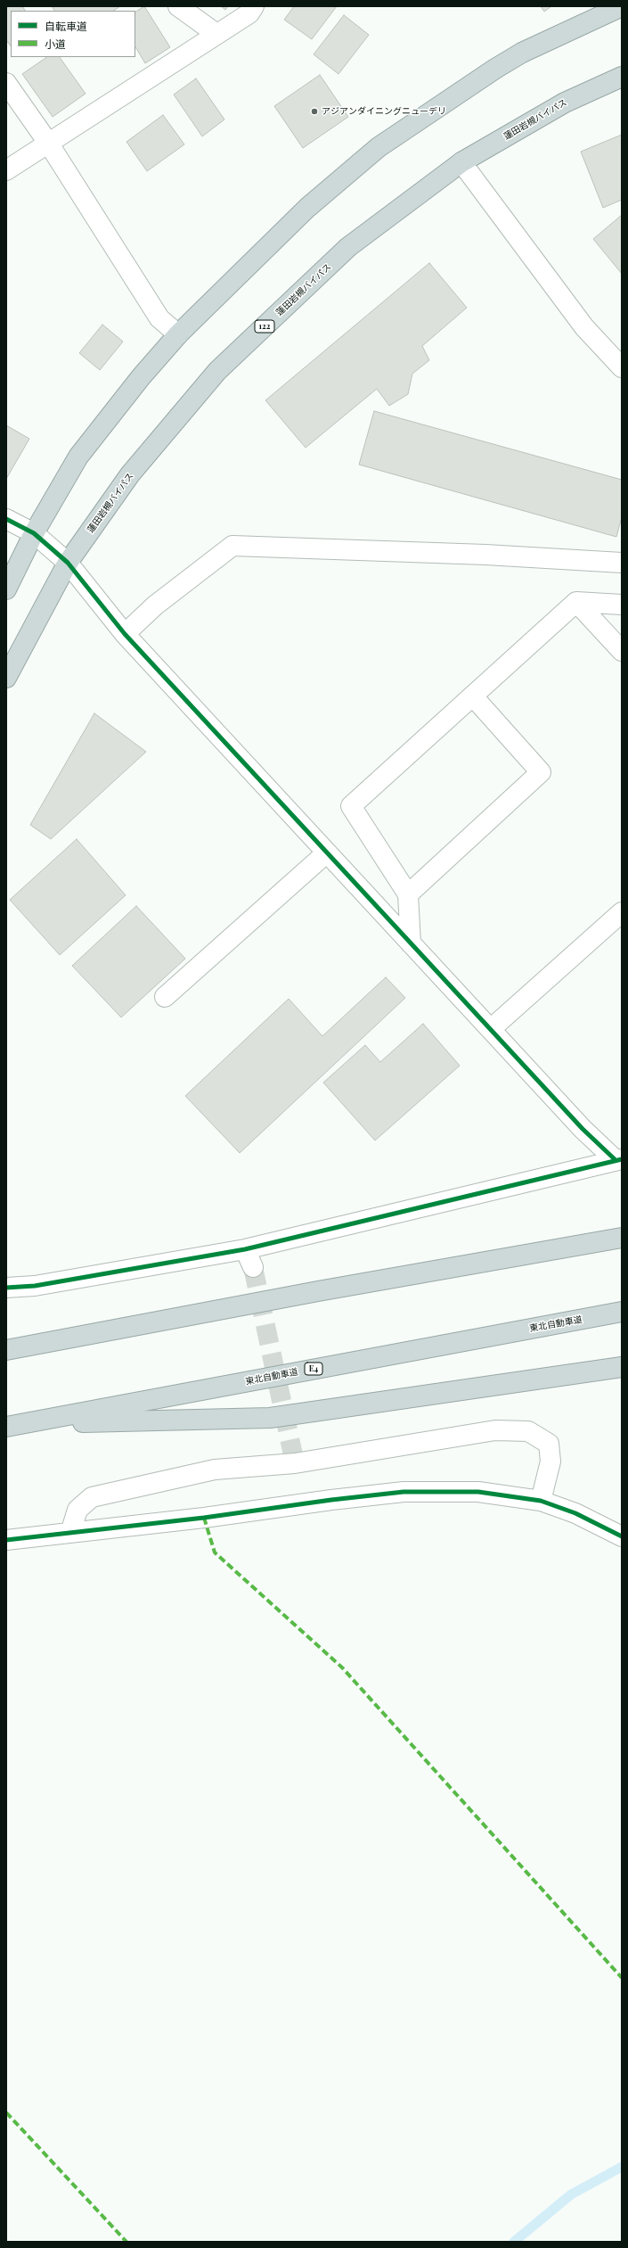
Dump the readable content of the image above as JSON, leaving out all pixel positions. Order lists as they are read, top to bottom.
{
  "streets": {
    "highway": [
      "蓮田岩槻バイパス",
      "122",
      "東北自動車道",
      "E4"
    ]
  },
  "places": ["アジアンダイニングニューデリ"],
  "legend": ["自転車道", "小道"]
}
